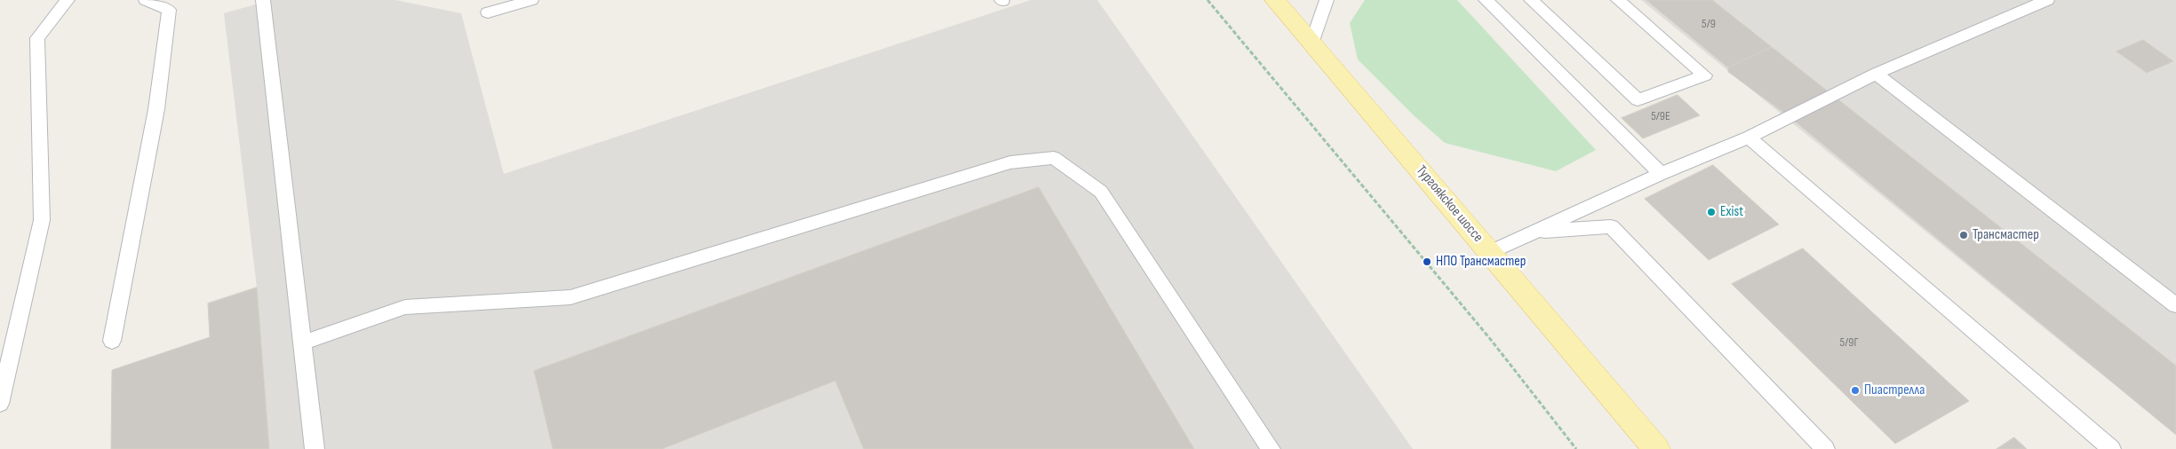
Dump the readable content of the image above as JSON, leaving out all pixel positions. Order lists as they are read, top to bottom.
{
  "streets": {
    "main road": ["Тургоякское шоссе"]
  },
  "places": [
    "Exist",
    "Трансмастер",
    "НПО Трансмастер",
    "Пиастрелла"
  ],
  "house_numbers": ["5/9", "5/9Е", "5/9Г"]
}
